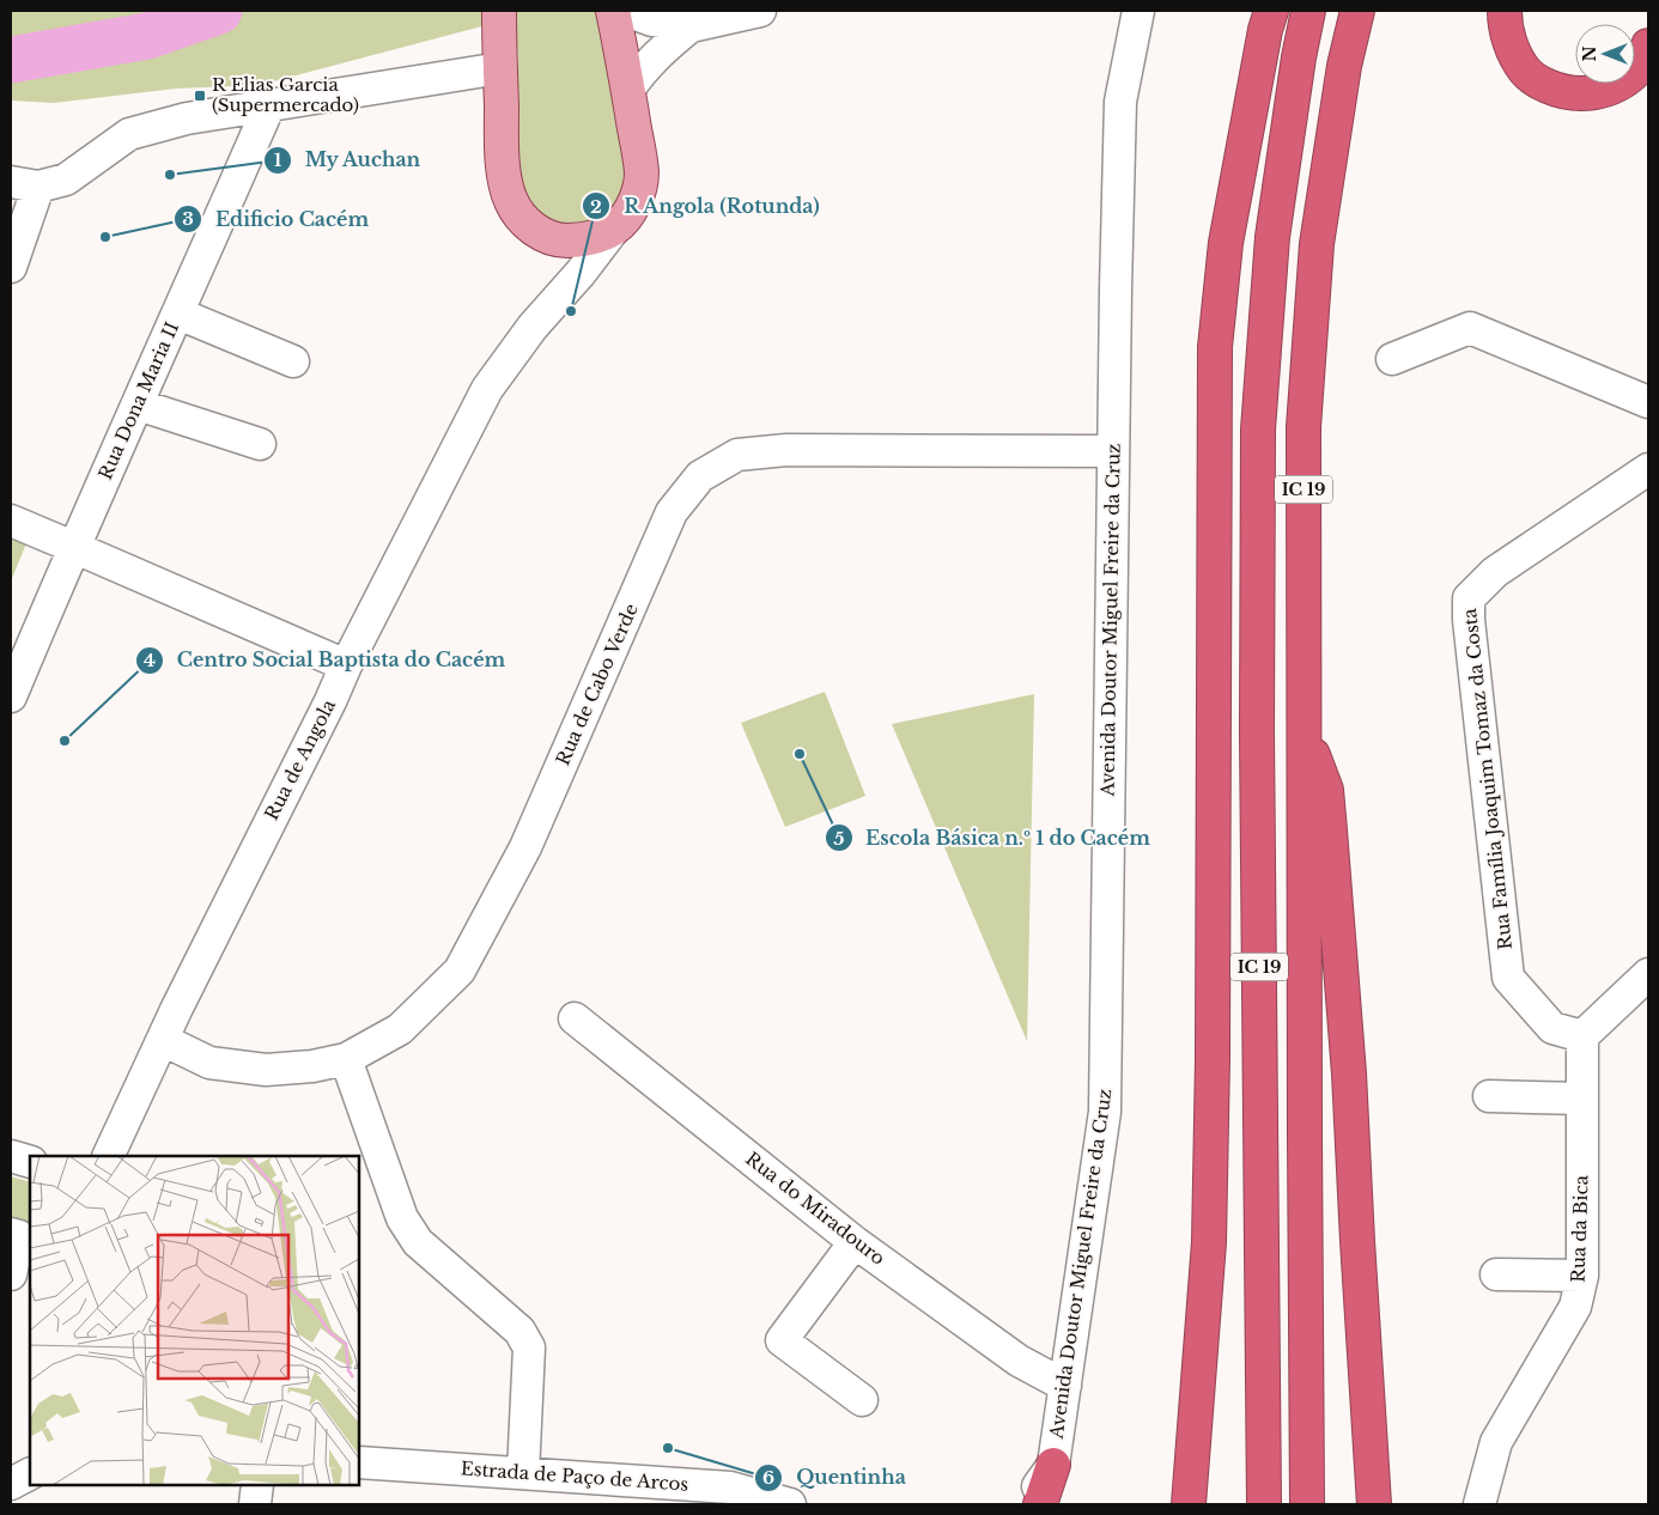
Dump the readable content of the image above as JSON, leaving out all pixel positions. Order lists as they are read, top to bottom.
{
  "streets": {
    "highway": ["IC 19"],
    "street": [
      "Rua Dona Maria II",
      "Avenida Doutor Miguel Freire da Cruz",
      "Rua de Cabo Verde",
      "Rua de Angola",
      "Rua Família Joaquim Tomaz da Costa",
      "Rua do Miradouro",
      "Rua da Bica",
      "Estrada de Paço de Arcos"
    ]
  },
  "crossings": [
    ["Avenida Doutor Miguel Freire da Cruz", "Rua de Cabo Verde"],
    ["Avenida Doutor Miguel Freire da Cruz", "Rua do Miradouro"],
    ["Rua de Cabo Verde", "Rua de Angola"],
    ["Rua Família Joaquim Tomaz da Costa", "Rua da Bica"]
  ],
  "places": {
    "transit": ["R Elias Garcia (Supermercado)"],
    "other": [
      "My Auchan",
      "Edificio Cacém",
      "R Angola (Rotunda)",
      "Centro Social Baptista do Cacém",
      "Escola Básica n.º 1 do Cacém",
      "Quentinha"
    ]
  },
  "north": "left"
}
